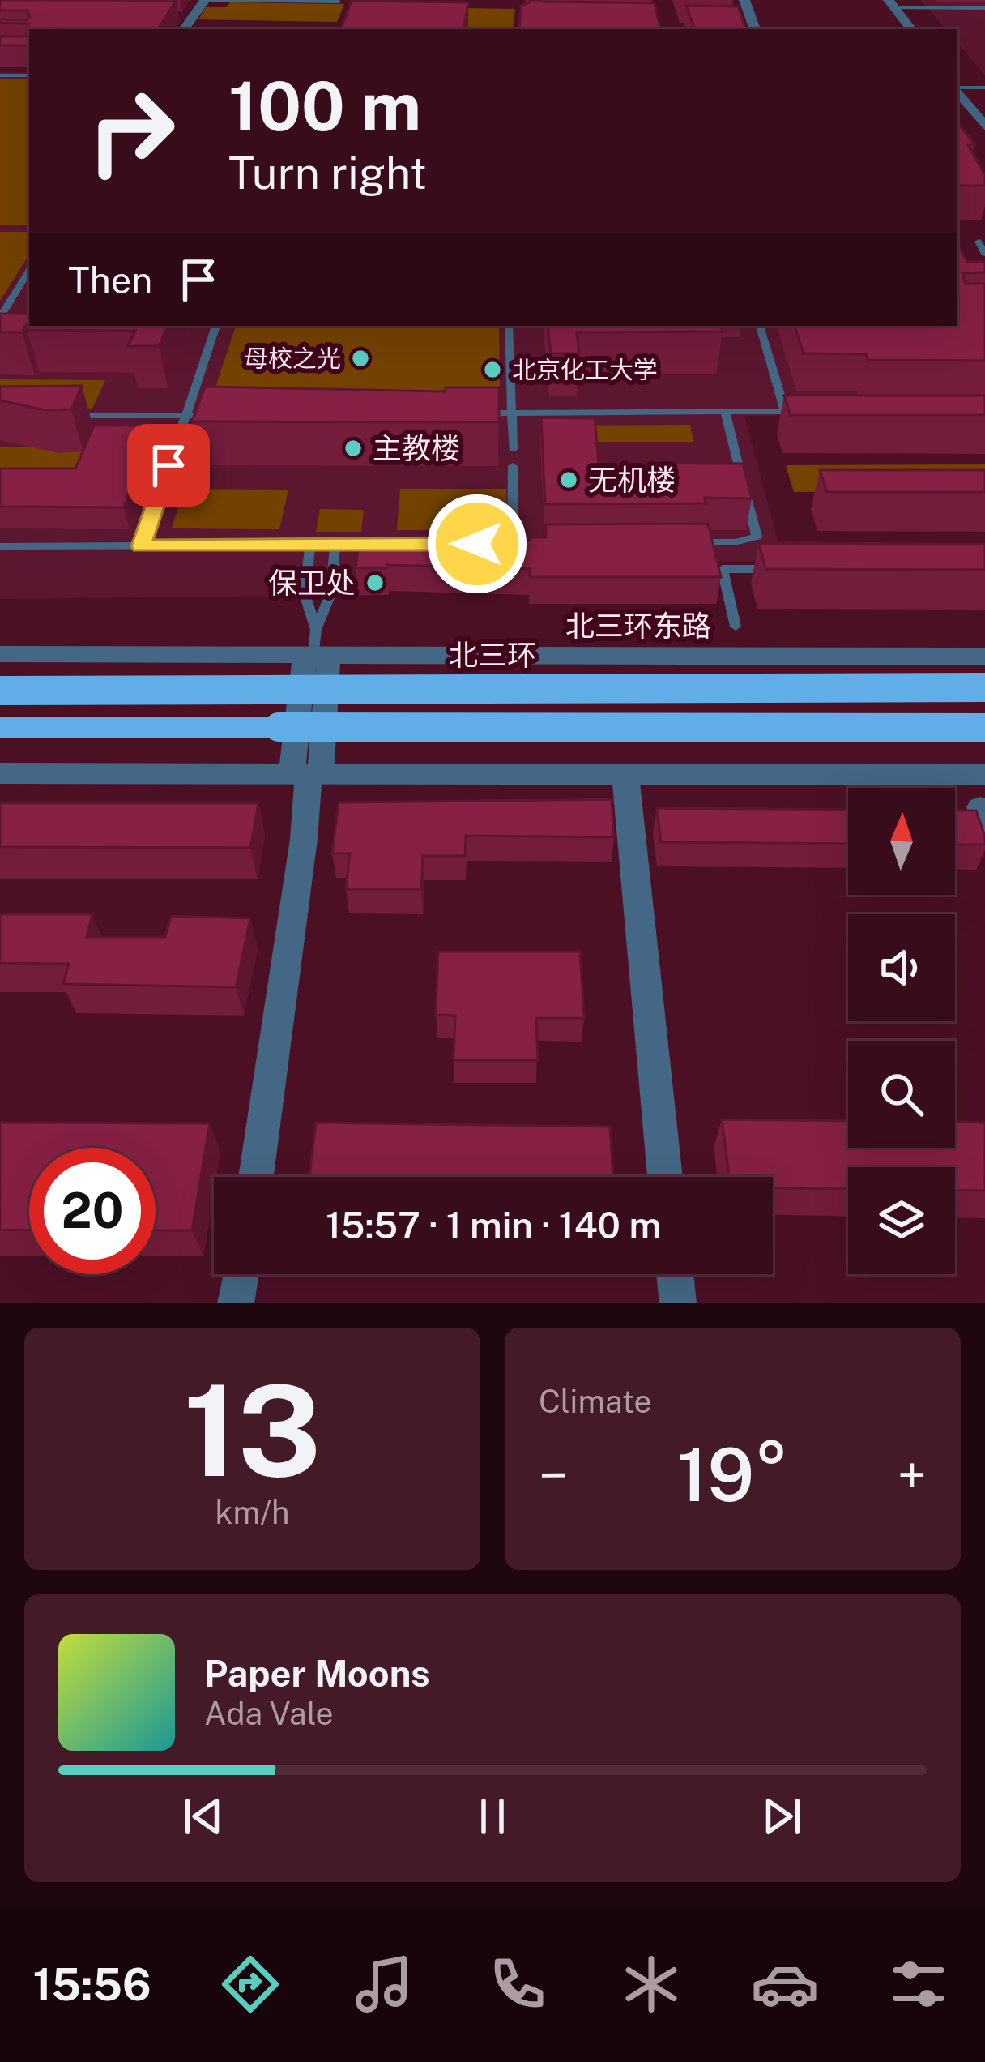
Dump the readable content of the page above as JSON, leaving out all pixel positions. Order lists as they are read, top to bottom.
{
  "streets": {
    "highway": ["北三环"],
    "street": ["北三环东路"]
  },
  "places": [
    "母校之光",
    "北京化工大学",
    "主教楼",
    "无机楼",
    "保卫处"
  ],
  "north": "top",
  "page": {
    "turn": ["100 m", "Turn right"],
    "then": "Then",
    "limit": "20",
    "trip": "15:57 · 1 min · 140 m",
    "tile": [
      ["13", "km/h"],
      "Climate"
    ],
    "heat": ["−", "19°", "+"],
    "song": ["Paper Moons", "Ada Vale"],
    "tabs": "15:56"
  }
}
